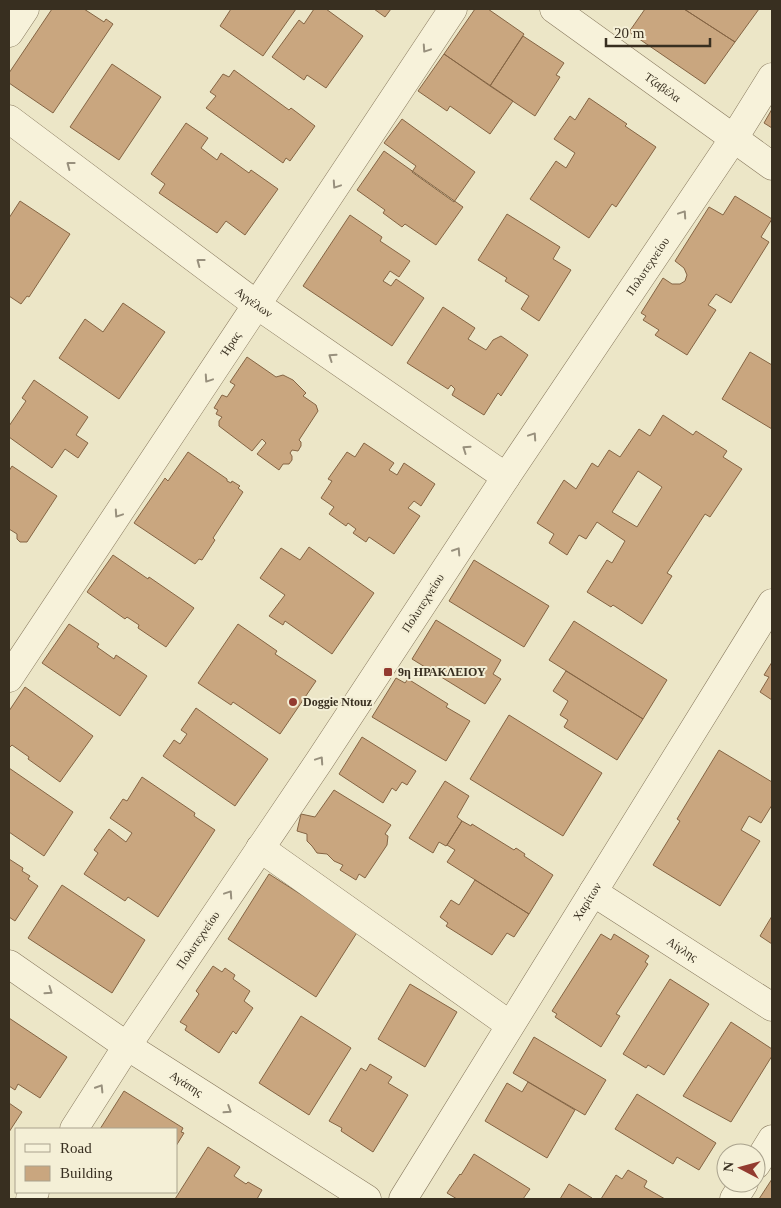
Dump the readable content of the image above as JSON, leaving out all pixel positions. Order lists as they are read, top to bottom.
{
  "streets": {
    "street": [
      "Τζαβέλα",
      "Πολυτεχνείου",
      "Αγγέλων",
      "Ήρας",
      "Χαρίτων",
      "Αίγλης",
      "Αγάπης"
    ]
  },
  "crossings": [
    ["Τζαβέλα", "Πολυτεχνείου"],
    ["Πολυτεχνείου", "Αγγέλων"],
    ["Πολυτεχνείου", "Αγάπης"],
    ["Αγγέλων", "Ήρας"],
    ["Χαρίτων", "Αίγλης"]
  ],
  "one_way": ["Πολυτεχνείου", "Αγγέλων", "Ήρας"],
  "places": {
    "transit": ["9η ΗΡΑΚΛΕΙΟΥ"],
    "other": ["Doggie Ntouz"]
  },
  "legend": ["Road", "Building"],
  "scale_bar": "20 m",
  "north": "left"
}
